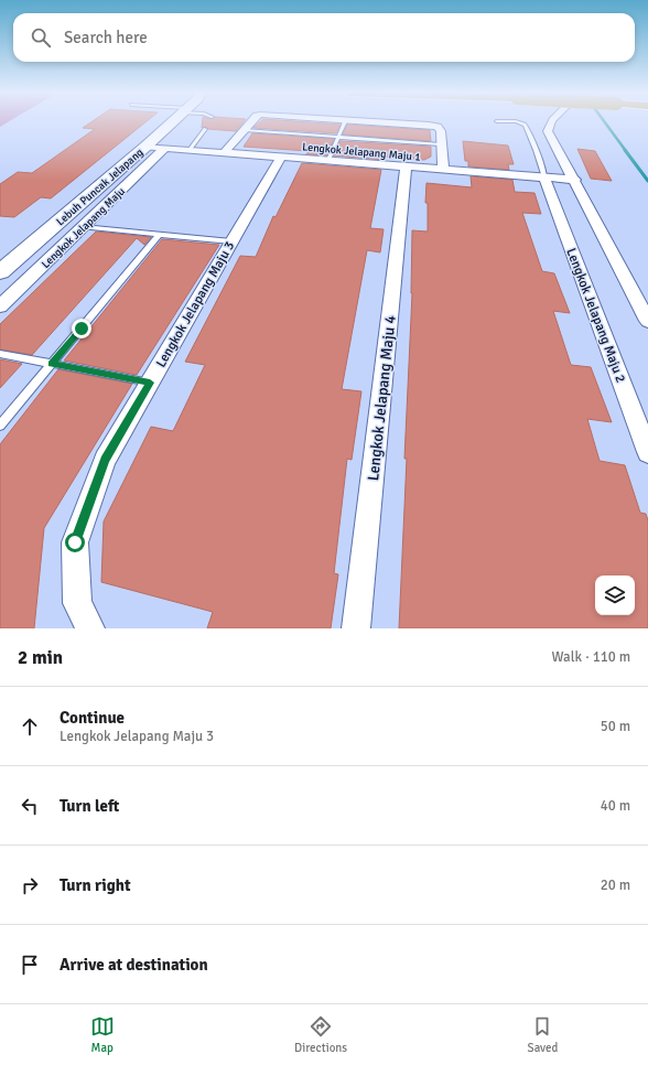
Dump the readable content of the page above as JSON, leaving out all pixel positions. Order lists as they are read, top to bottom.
{
  "streets": {
    "street": [
      "Lengkok Jelapang Maju 1",
      "Lebuh Puncak Jelapang",
      "Lengkok Jelapang Maju",
      "Lengkok Jelapang Maju 3",
      "Lengkok Jelapang Maju 2",
      "Lengkok Jelapang Maju 4"
    ]
  },
  "crossings": [
    ["Lengkok Jelapang Maju 1", "Lebuh Puncak Jelapang"],
    ["Lengkok Jelapang Maju 1", "Lengkok Jelapang Maju"],
    ["Lengkok Jelapang Maju 1", "Lengkok Jelapang Maju 3"],
    ["Lengkok Jelapang Maju 1", "Lengkok Jelapang Maju 2"],
    ["Lengkok Jelapang Maju 1", "Lengkok Jelapang Maju 4"]
  ],
  "page": {
    "search": "Search here",
    "heading": ["2 min", "Walk · 110 m"],
    "list": [
      ["Continue", "Lengkok Jelapang Maju 3", "50 m"],
      ["Turn left", "40 m"],
      ["Turn right", "20 m"],
      "Arrive at destination"
    ],
    "nav": ["Map", "Directions", "Saved"]
  }
}
